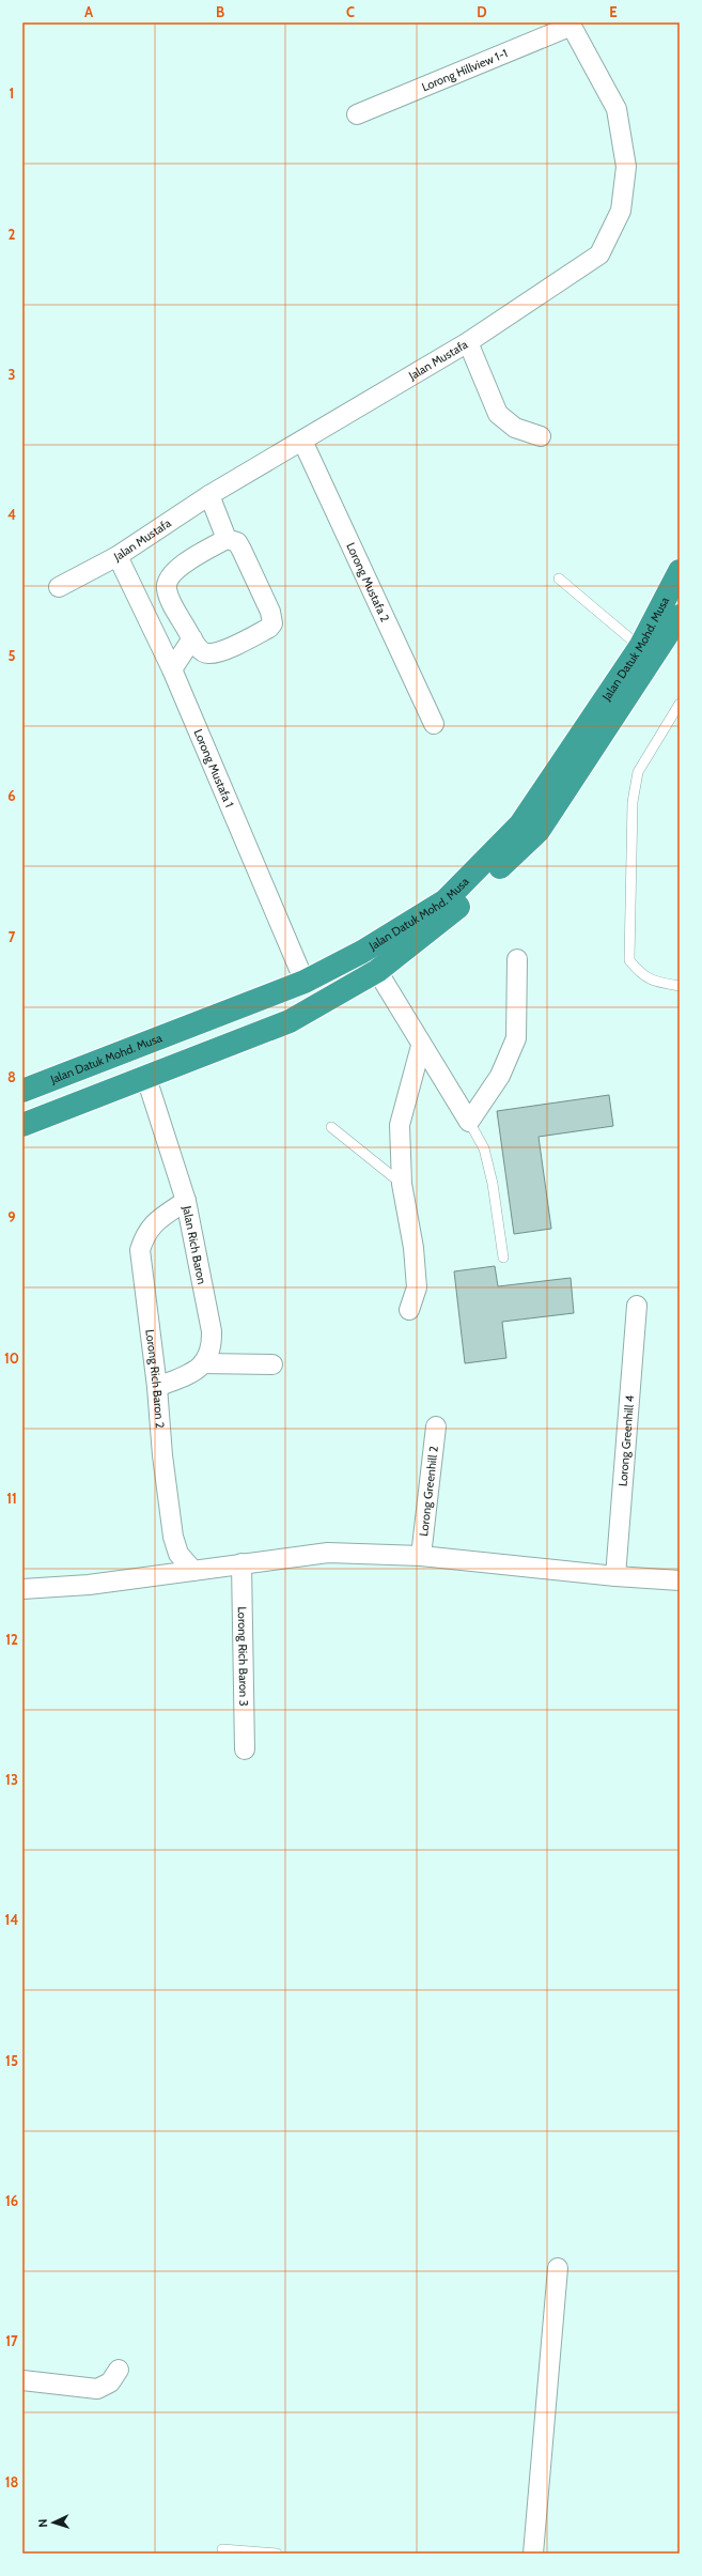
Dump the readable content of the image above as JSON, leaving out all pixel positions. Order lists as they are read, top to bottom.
{
  "streets": {
    "highway": ["Jalan Datuk Mohd. Musa"],
    "street": [
      "Lorong Hillview 1-1",
      "Jalan Mustafa",
      "Lorong Mustafa 2",
      "Lorong Mustafa 1",
      "Jalan Rich Baron",
      "Lorong Rich Baron 2",
      "Lorong Greenhill 4",
      "Lorong Greenhill 2",
      "Lorong Rich Baron 3"
    ]
  },
  "crossings": [
    ["Lorong Hillview 1-1", "Jalan Mustafa"],
    ["Jalan Mustafa", "Lorong Mustafa 2"],
    ["Jalan Mustafa", "Lorong Mustafa 1"],
    ["Jalan Datuk Mohd. Musa", "Lorong Mustafa 1"],
    ["Jalan Datuk Mohd. Musa", "Jalan Rich Baron"],
    ["Jalan Rich Baron", "Lorong Rich Baron 2"]
  ],
  "north": "left",
  "grid": {
    "columns": [
      "A",
      "B",
      "C",
      "D",
      "E"
    ],
    "rows": [
      "1",
      "2",
      "3",
      "4",
      "5",
      "6",
      "7",
      "8",
      "9",
      "10",
      "11",
      "12",
      "13",
      "14",
      "15",
      "16",
      "17",
      "18"
    ]
  }
}
